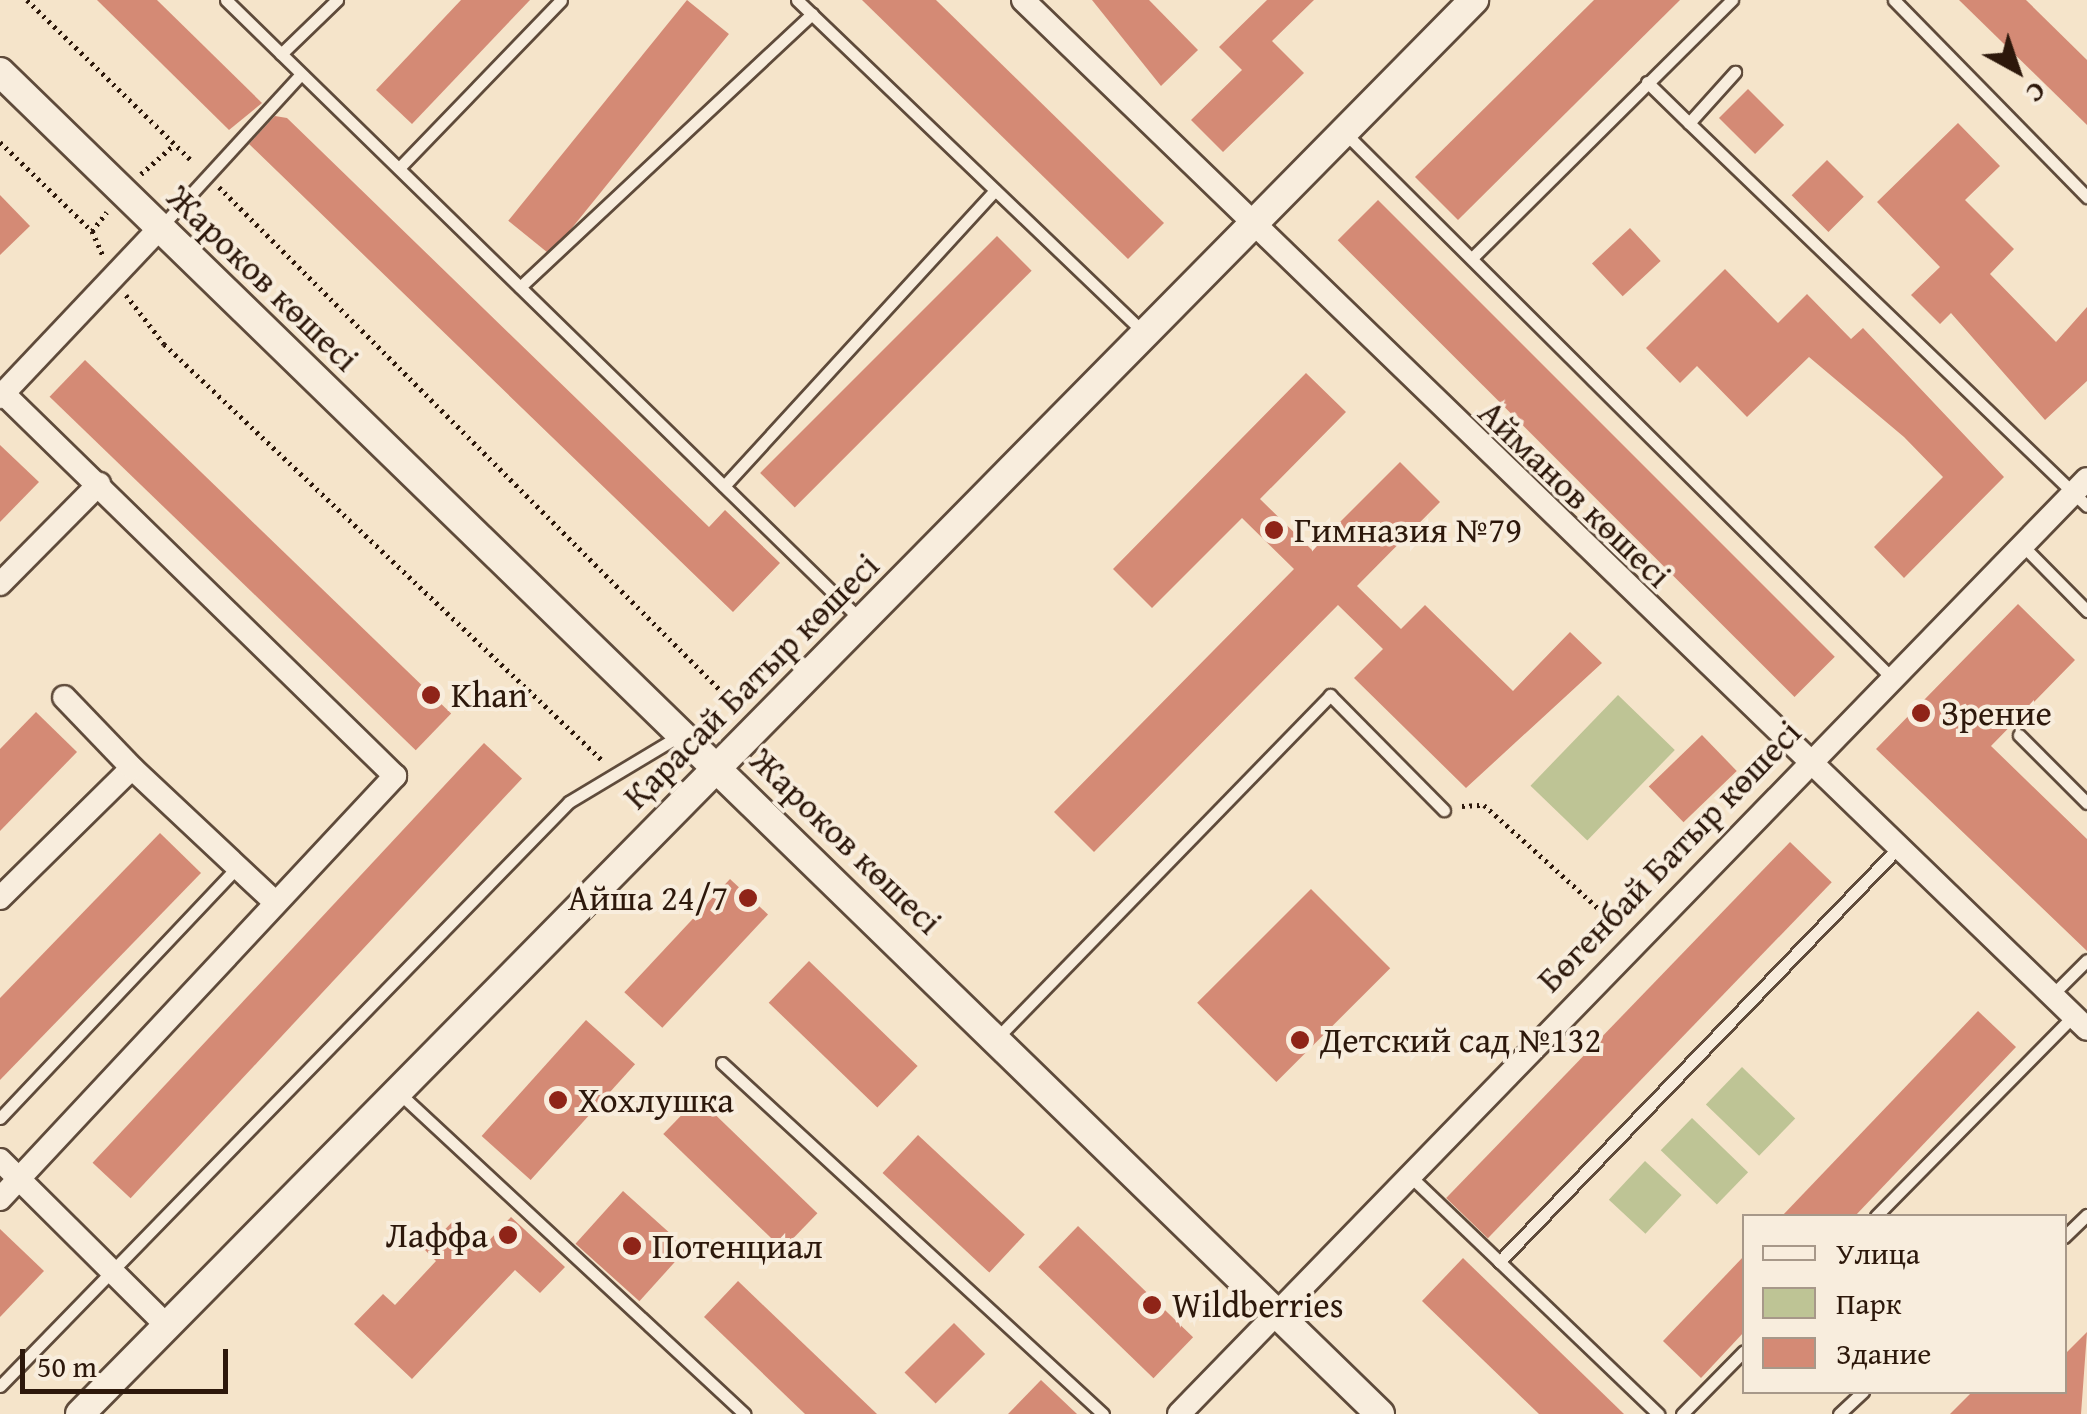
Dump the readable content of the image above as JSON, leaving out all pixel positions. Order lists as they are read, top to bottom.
{
  "streets": {
    "street": [
      "Жароков көшесі",
      "Айманов көшесі",
      "Қарасай Батыр көшесі",
      "Бөгенбай Батыр көшесі"
    ]
  },
  "crossings": [
    ["Жароков көшесі", "Қарасай Батыр көшесі"],
    ["Жароков көшесі", "Бөгенбай Батыр көшесі"],
    ["Айманов көшесі", "Қарасай Батыр көшесі"],
    ["Айманов көшесі", "Бөгенбай Батыр көшесі"]
  ],
  "places": [
    "Гимназия №79",
    "Khan",
    "Зрение",
    "Айша 24/7",
    "Детский сад №132",
    "Хохлушка",
    "Лаффа",
    "Потенциал",
    "Wildberries"
  ],
  "legend": ["Улица", "Парк", "Здание"],
  "scale_bar": "50 m",
  "north": "bottom right"
}
